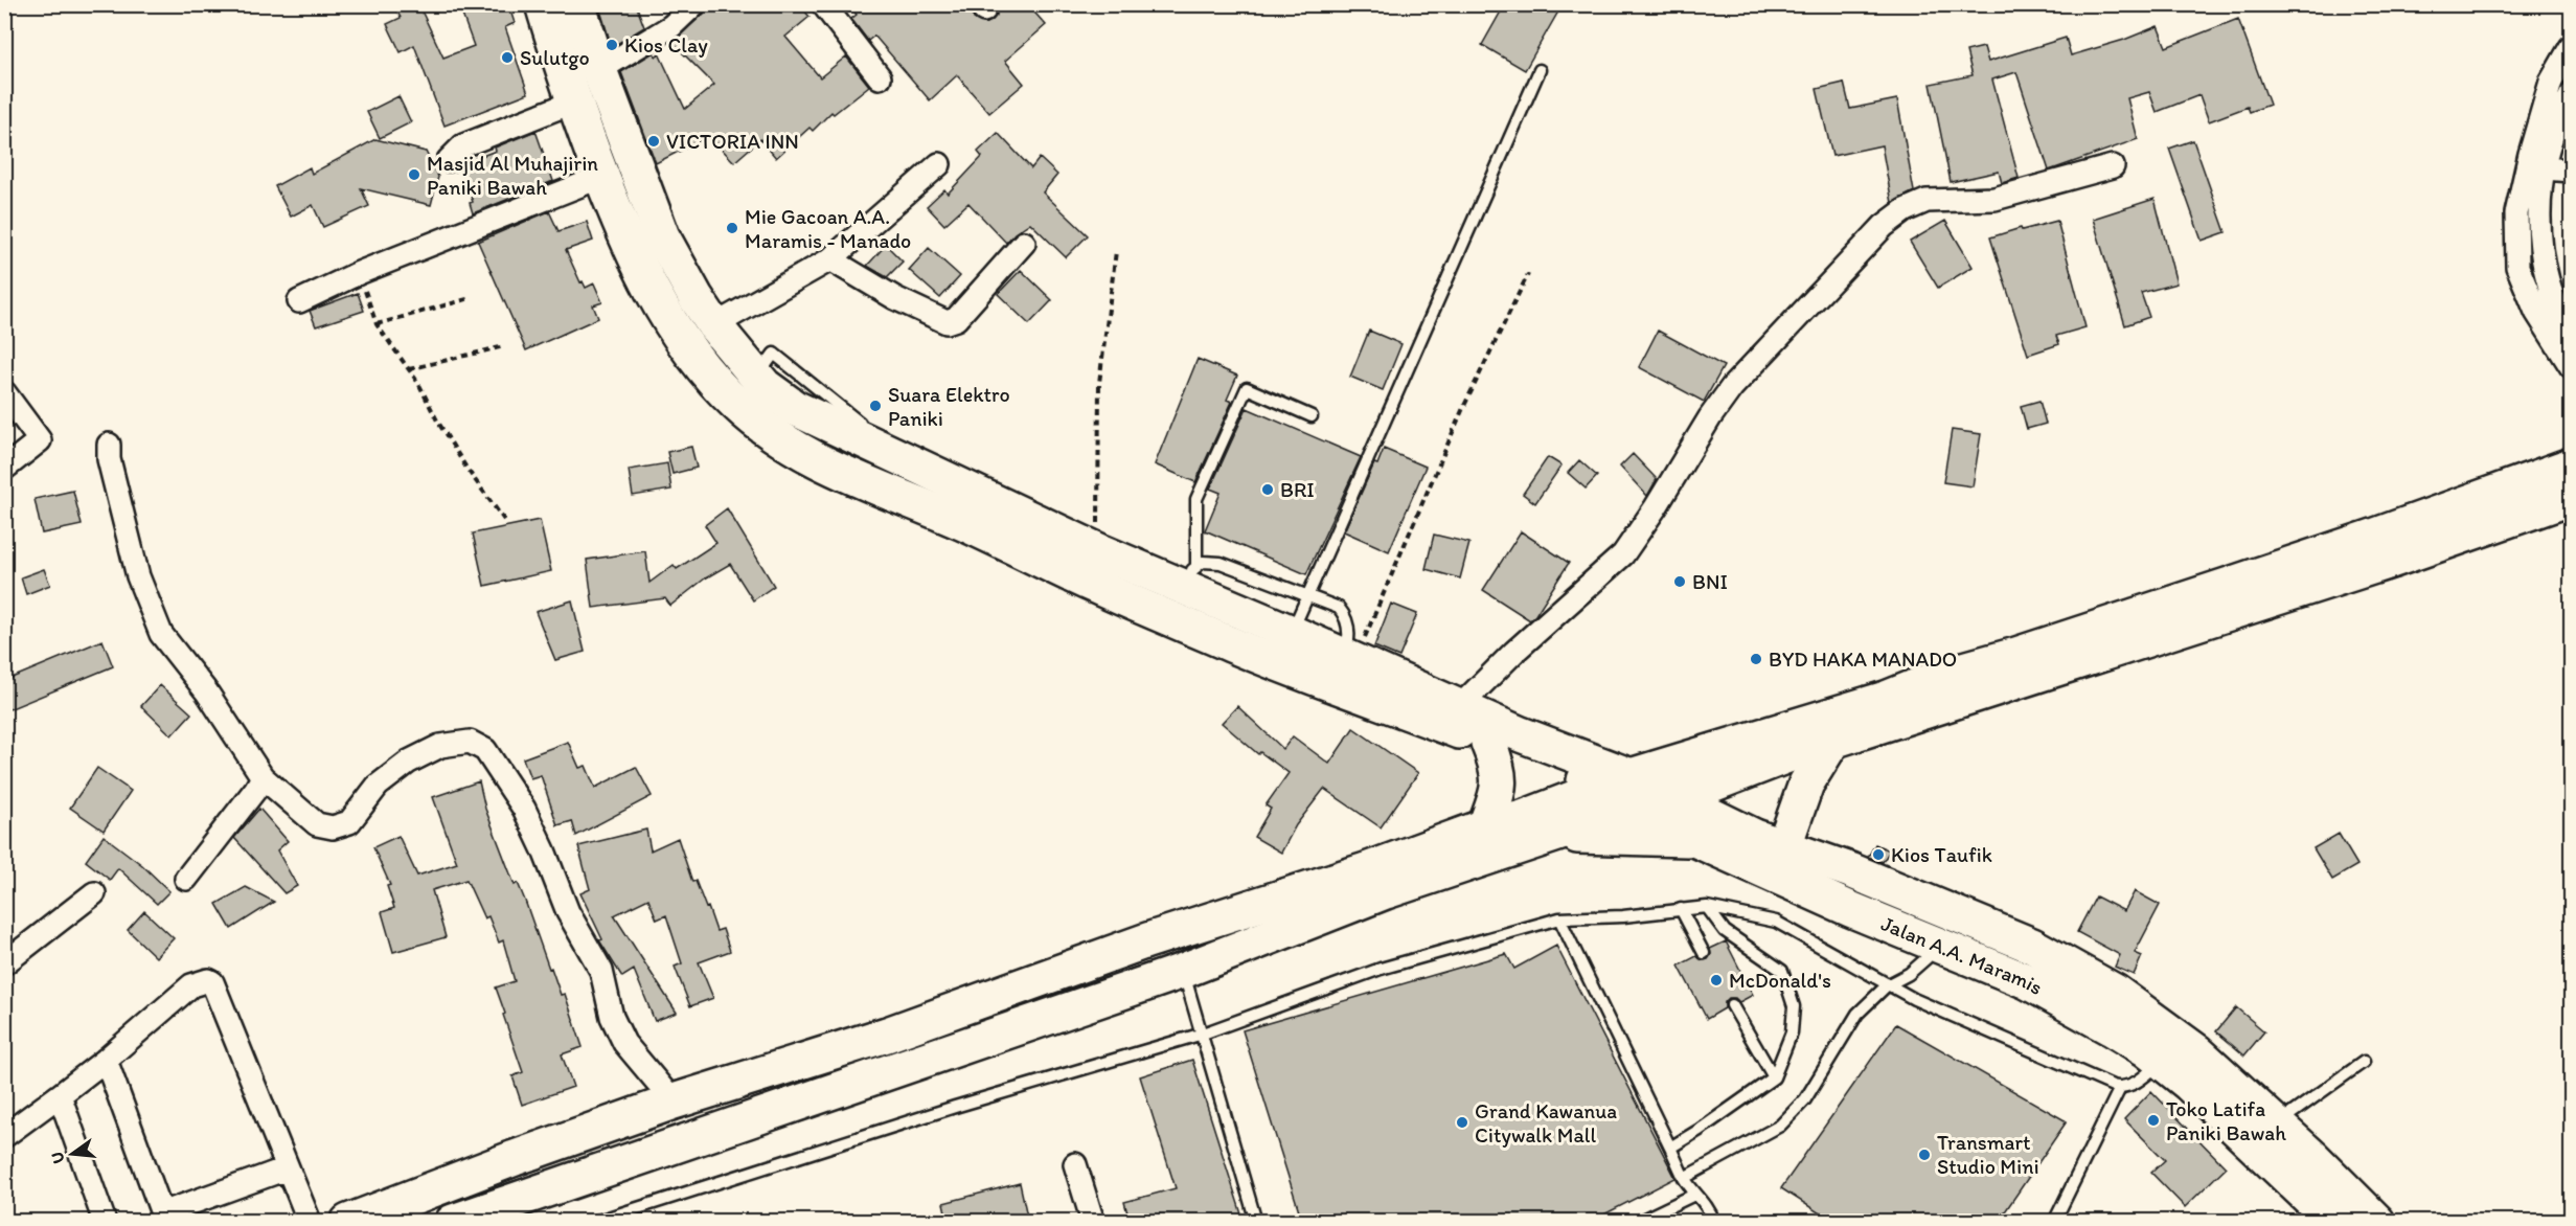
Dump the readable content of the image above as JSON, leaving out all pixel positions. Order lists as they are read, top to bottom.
{
  "streets": {
    "highway": ["Jalan A.A. Maramis"]
  },
  "places": [
    "Kios Clay",
    "Sulutgo",
    "VICTORIA INN",
    "Masjid Al Muhajirin Paniki Bawah",
    "Mie Gacoan A.A. Maramis - Manado",
    "Suara Elektro Paniki",
    "BRI",
    "BNI",
    "BYD HAKA MANADO",
    "Kios Taufik",
    "McDonald's",
    "Toko Latifa Paniki Bawah",
    "Grand Kawanua Citywalk Mall",
    "Transmart Studio Mini"
  ],
  "north": "left"
}
